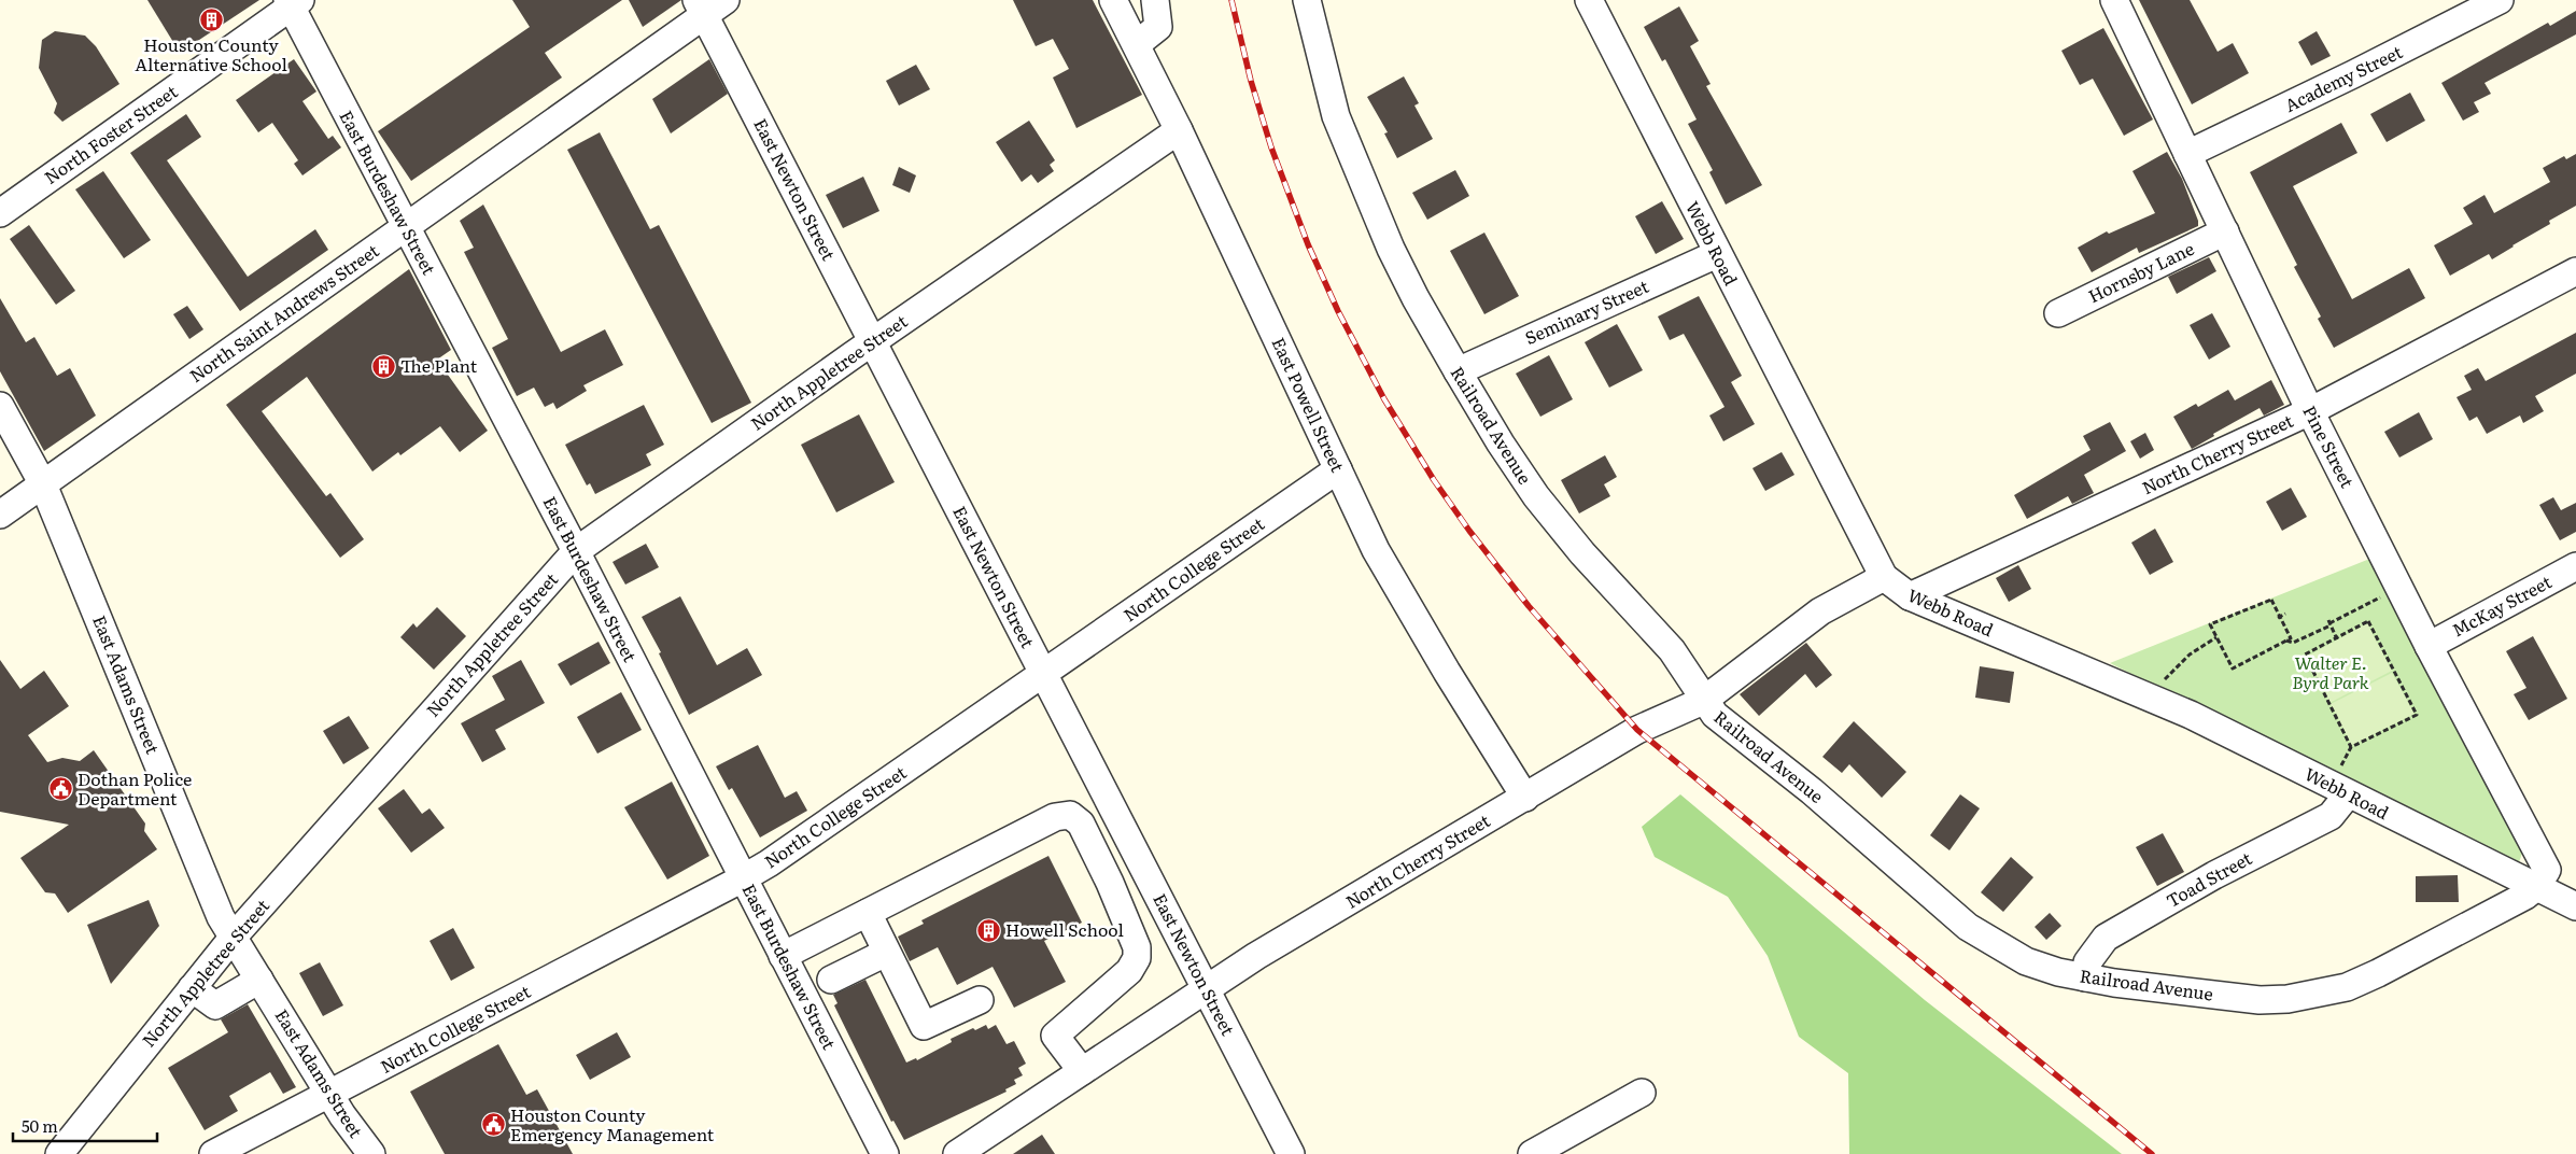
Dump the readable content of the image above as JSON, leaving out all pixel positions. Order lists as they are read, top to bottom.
{
  "streets": {
    "street": [
      "Academy Street",
      "North Foster Street",
      "East Newton Street",
      "East Burdeshaw Street",
      "Webb Road",
      "Hornsby Lane",
      "Seminary Street",
      "North Saint Andrews Street",
      "North Appletree Street",
      "East Powell Street",
      "Railroad Avenue",
      "Pine Street",
      "North Cherry Street",
      "North College Street",
      "McKay Street",
      "East Adams Street",
      "Toad Street"
    ]
  },
  "crossings": [
    ["Academy Street", "Pine Street"],
    ["North Foster Street", "East Burdeshaw Street"],
    ["East Newton Street", "North Saint Andrews Street"],
    ["East Newton Street", "North Appletree Street"],
    ["East Newton Street", "North Cherry Street"],
    ["East Newton Street", "North College Street"],
    ["East Burdeshaw Street", "North Saint Andrews Street"],
    ["East Burdeshaw Street", "North Appletree Street"],
    ["East Burdeshaw Street", "North College Street"],
    ["Webb Road", "Seminary Street"],
    ["Webb Road", "Railroad Avenue"],
    ["Webb Road", "Pine Street"],
    ["Webb Road", "North Cherry Street"],
    ["Webb Road", "Toad Street"],
    ["Hornsby Lane", "Pine Street"],
    ["Seminary Street", "Railroad Avenue"],
    ["North Saint Andrews Street", "East Adams Street"],
    ["North Appletree Street", "East Powell Street"],
    ["North Appletree Street", "East Adams Street"],
    ["East Powell Street", "North Cherry Street"],
    ["East Powell Street", "North College Street"],
    ["Railroad Avenue", "Pine Street"],
    ["Railroad Avenue", "North Cherry Street"],
    ["Railroad Avenue", "Toad Street"],
    ["Pine Street", "North Cherry Street"],
    ["Pine Street", "McKay Street"],
    ["North College Street", "East Adams Street"]
  ],
  "parks": ["Walter E. Byrd Park"],
  "places": {
    "building": ["Houston County Alternative School", "The Plant", "Howell School"],
    "public building": ["Dothan Police Department", "Houston County Emergency Management"]
  },
  "scale_bar": "50 m"
}
